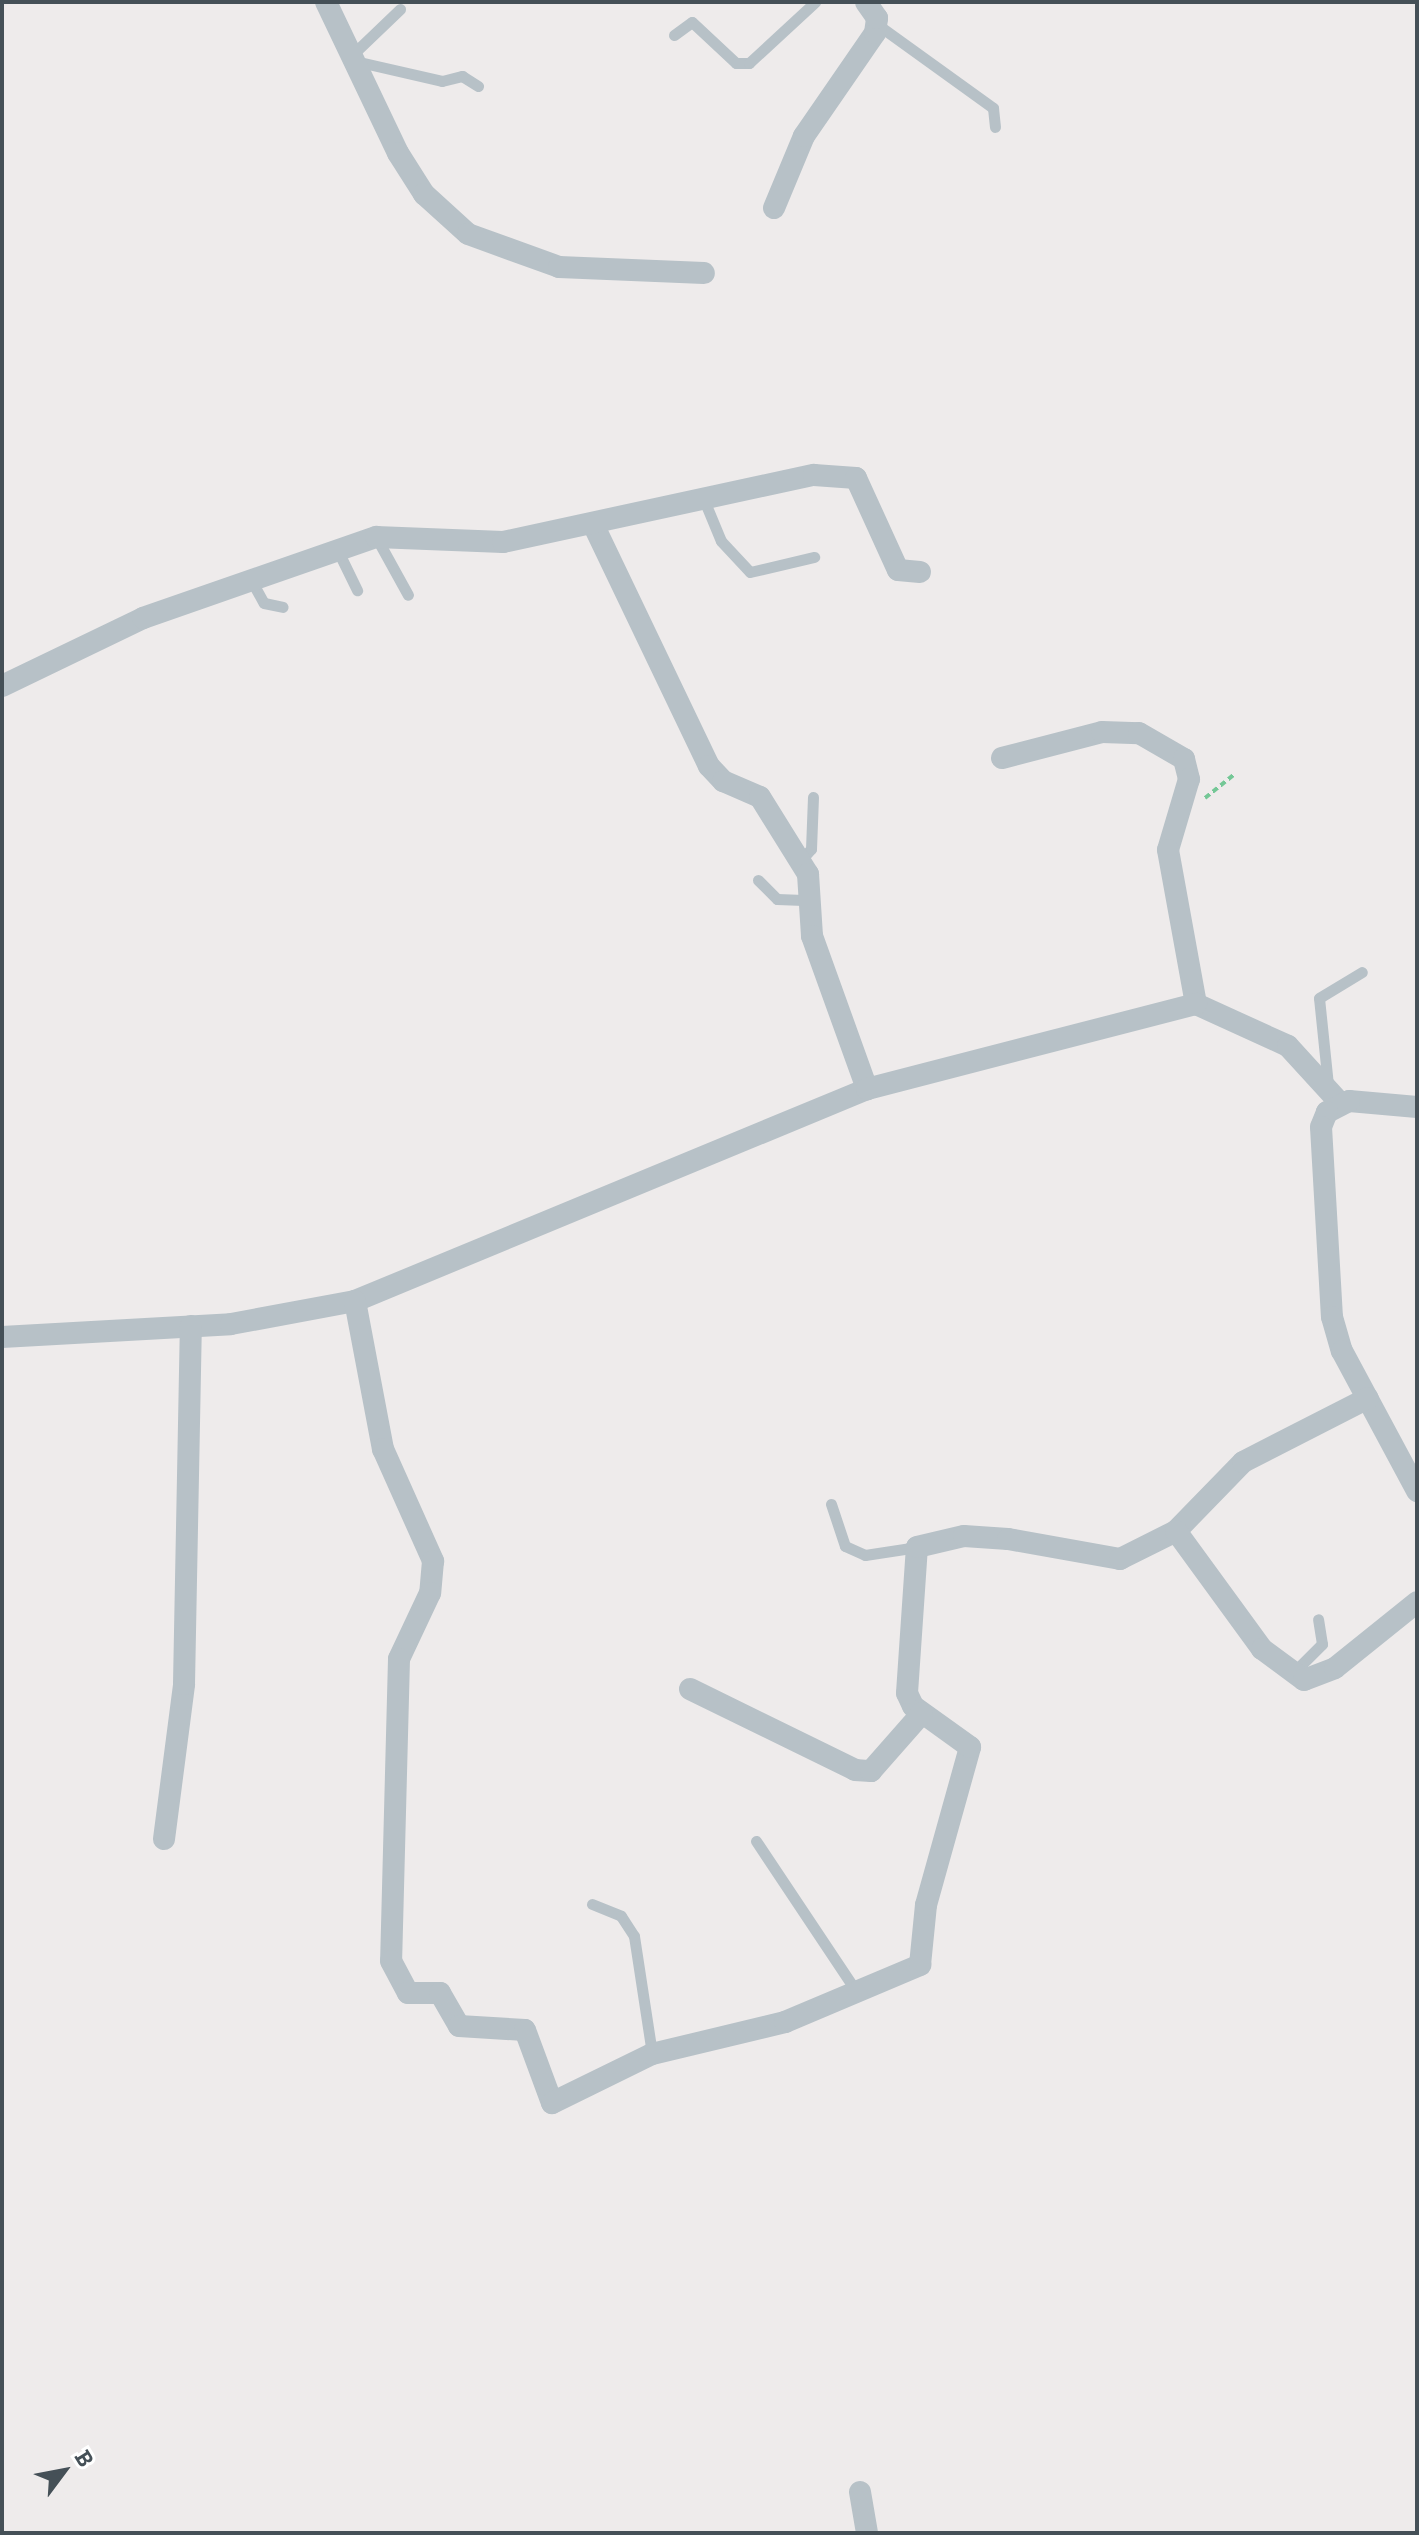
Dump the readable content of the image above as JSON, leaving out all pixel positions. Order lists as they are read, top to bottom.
{
  "north": "top right"
}
